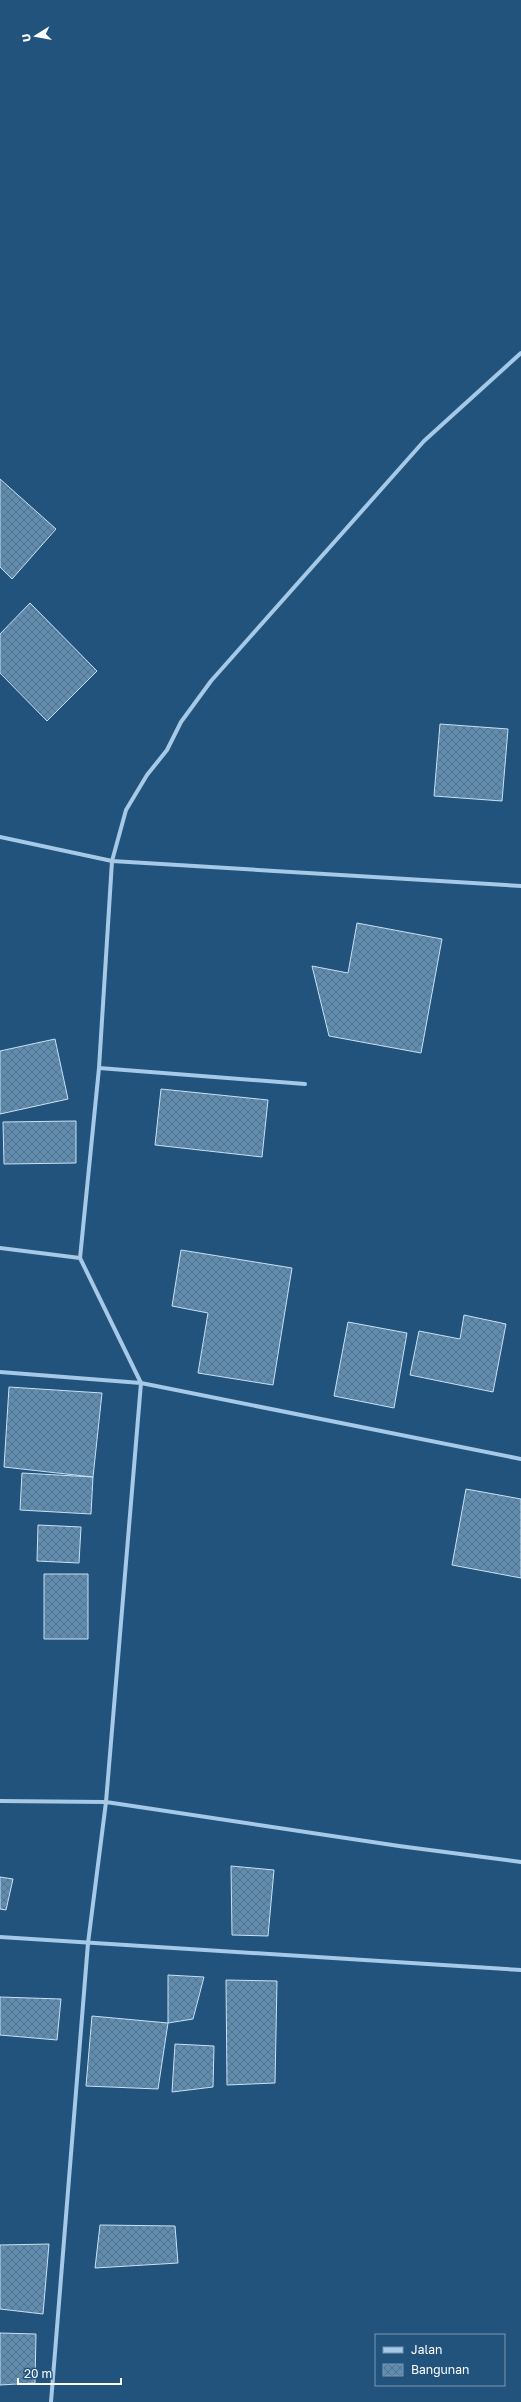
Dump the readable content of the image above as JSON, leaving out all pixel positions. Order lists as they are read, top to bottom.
{
  "legend": ["Jalan", "Bangunan"],
  "scale_bar": "20 m",
  "north": "left"
}
